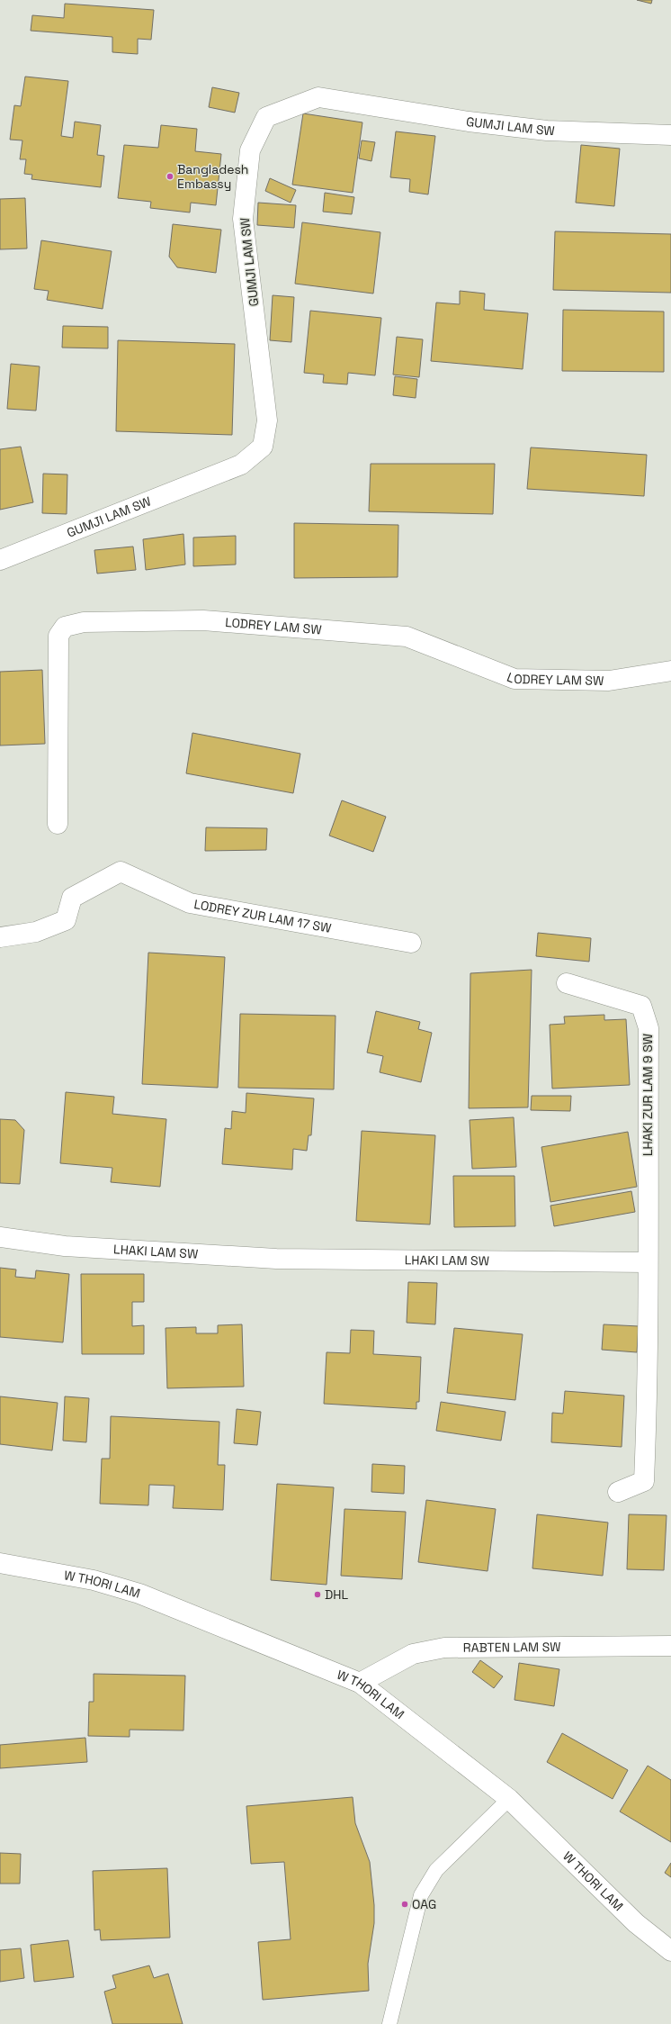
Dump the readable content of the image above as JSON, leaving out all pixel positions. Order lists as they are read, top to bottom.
{
  "streets": {
    "street": [
      "GUMJI LAM SW",
      "LODREY LAM SW",
      "LODREY ZUR LAM 17 SW",
      "LHAKI ZUR LAM 9 SW",
      "LHAKI LAM SW",
      "W THORI LAM",
      "RABTEN LAM SW"
    ]
  },
  "crossings": [
    ["LHAKI ZUR LAM 9 SW", "LHAKI LAM SW"],
    ["W THORI LAM", "RABTEN LAM SW"]
  ],
  "places": ["Bangladesh Embassy", "DHL", "OAG"]
}
